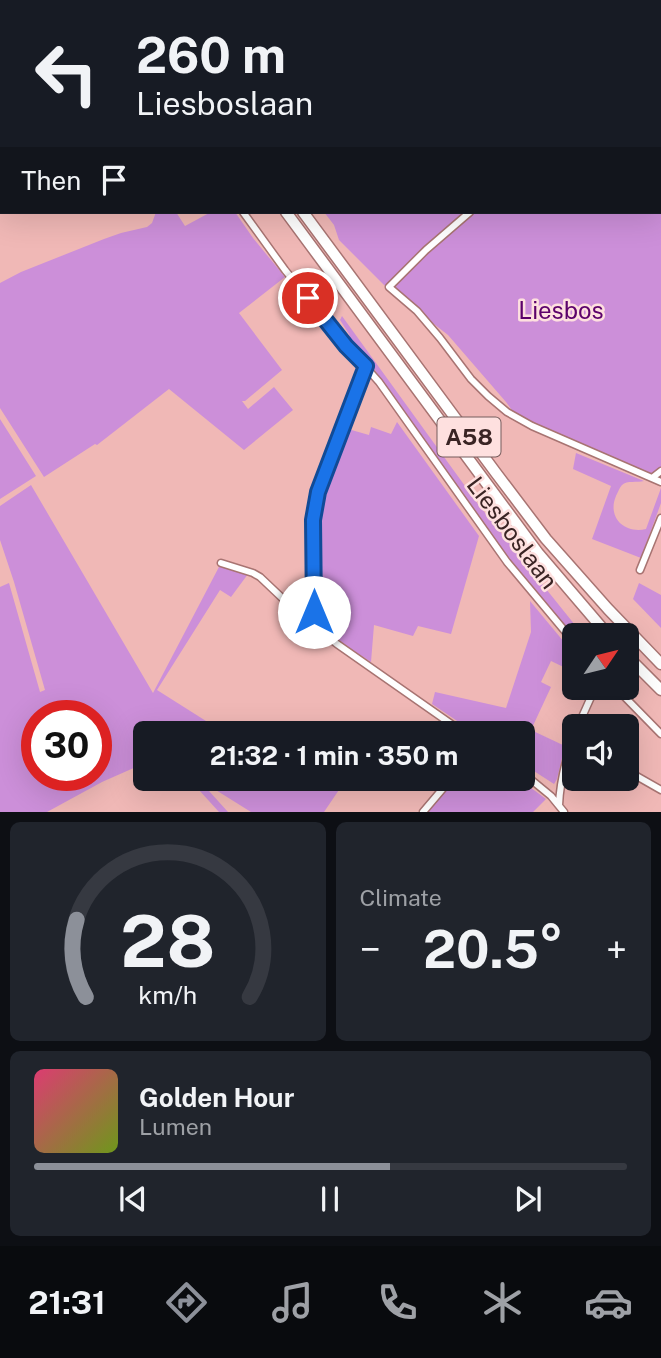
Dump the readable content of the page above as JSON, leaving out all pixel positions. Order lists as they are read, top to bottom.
{
  "streets": {
    "highway": ["A58"],
    "street": ["Liesboslaan"]
  },
  "parks": ["Liesbos"],
  "north": "top right",
  "page": {
    "turn": ["260 m", "Liesboslaan"],
    "then": "Then",
    "limit": "30",
    "trip": "21:32 · 1 min · 350 m",
    "tile": "Climate",
    "heat": ["−", "20.5°", "+"],
    "song": ["Golden Hour", "Lumen"],
    "tabs": "21:31",
    "gauge": ["28", "km/h"]
  }
}
